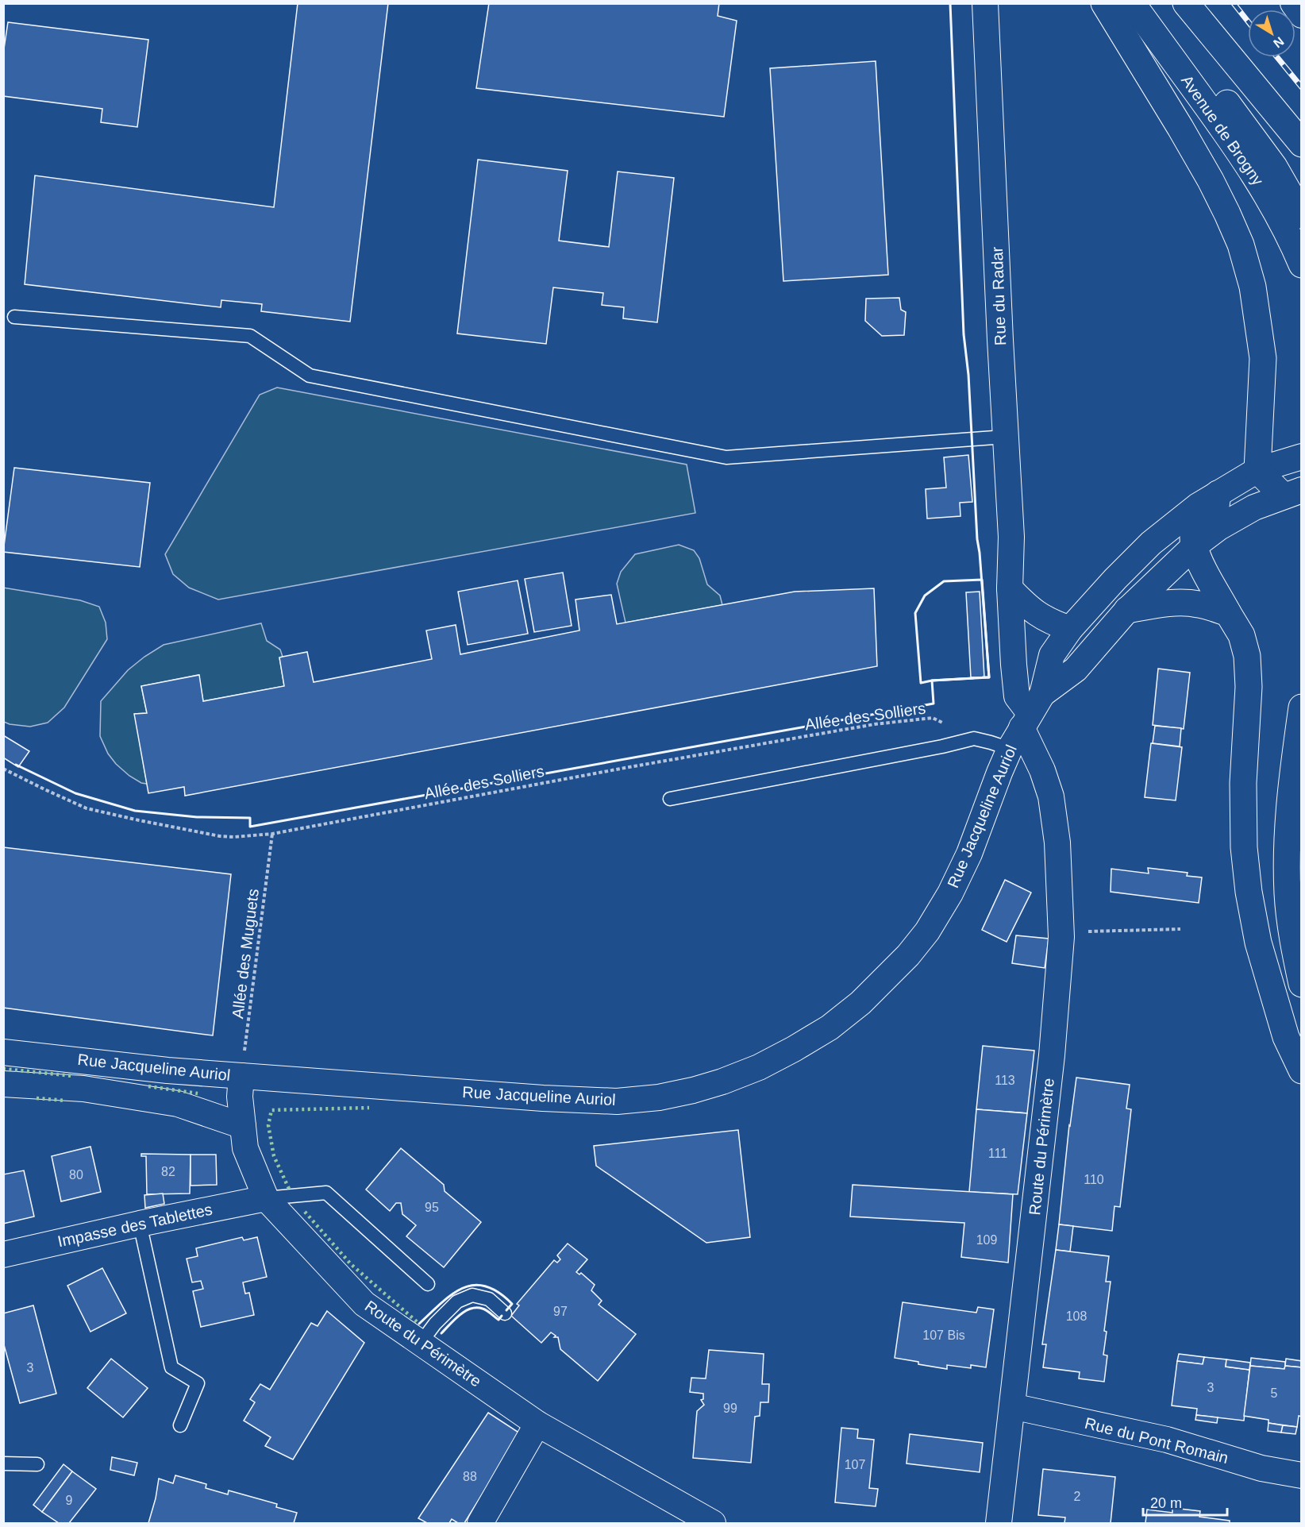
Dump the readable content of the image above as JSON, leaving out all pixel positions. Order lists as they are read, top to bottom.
{
  "streets": {
    "main road": ["Avenue de Brogny"],
    "street": [
      "Rue du Radar",
      "Rue Jacqueline Auriol",
      "Route du Périmètre",
      "Impasse des Tablettes",
      "Rue du Pont Romain"
    ],
    "path": ["Allée des Solliers", "Allée des Muguets"]
  },
  "crossings": [
    ["Rue du Radar", "Rue Jacqueline Auriol"],
    ["Rue du Radar", "Route du Périmètre"],
    ["Allée des Solliers", "Allée des Muguets"],
    ["Rue Jacqueline Auriol", "Allée des Muguets"],
    ["Rue Jacqueline Auriol", "Route du Périmètre"],
    ["Allée des Muguets", "Route du Périmètre"],
    ["Route du Périmètre", "Impasse des Tablettes"],
    ["Route du Périmètre", "Rue du Pont Romain"]
  ],
  "house_numbers": [
    "113",
    "111",
    "82",
    "80",
    "110",
    "95",
    "109",
    "97",
    "108",
    "107 Bis",
    "3",
    "3",
    "5",
    "99",
    "107",
    "88",
    "2",
    "9"
  ],
  "scale_bar": "20 m",
  "north": "bottom right"
}
